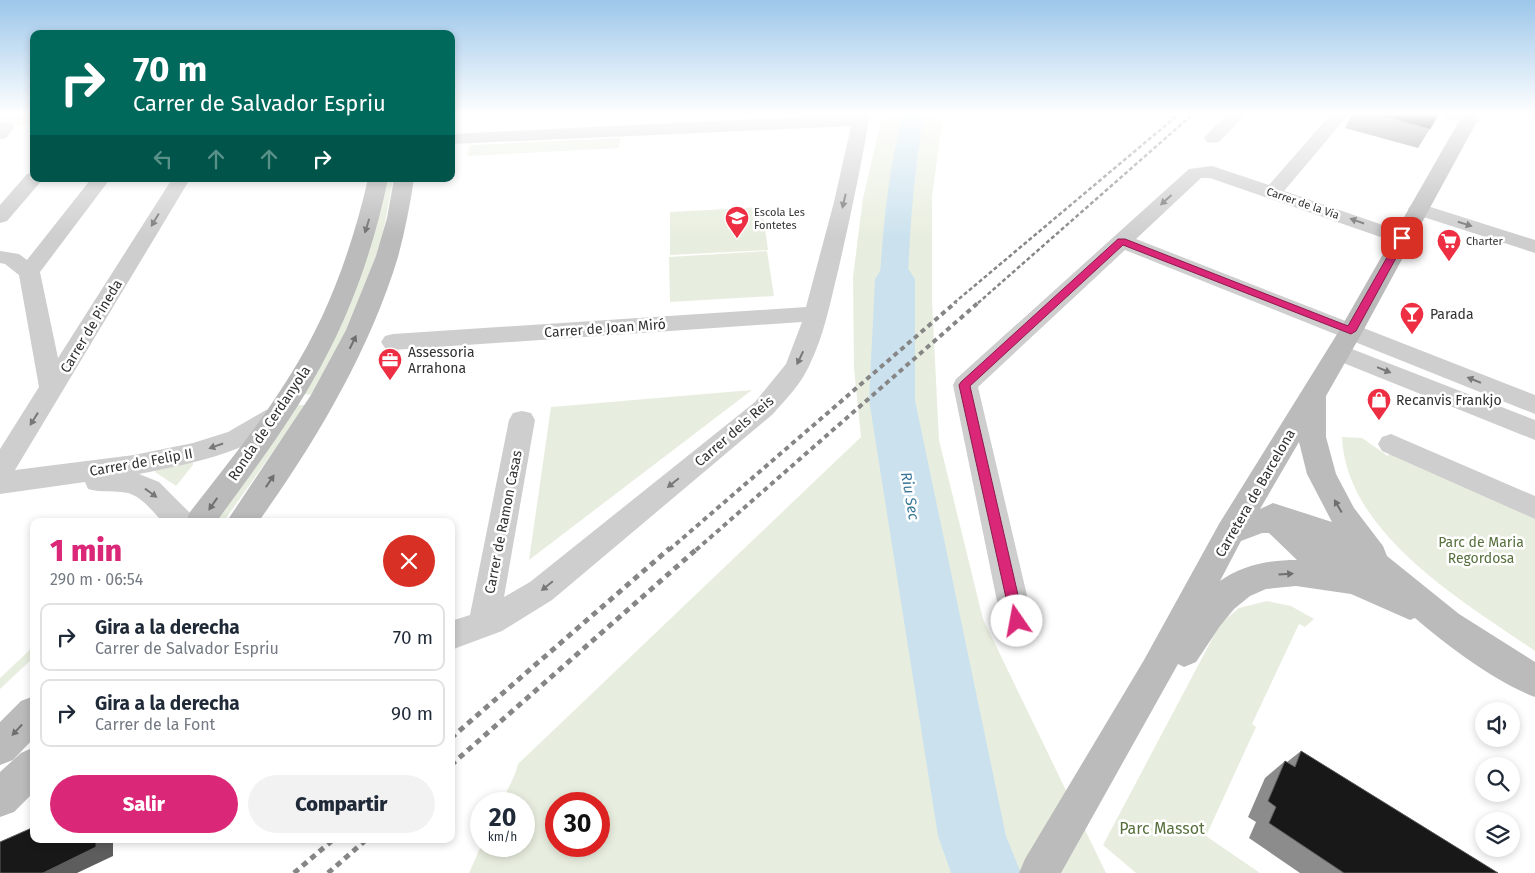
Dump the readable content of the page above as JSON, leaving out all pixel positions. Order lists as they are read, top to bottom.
{
  "streets": {
    "main road": ["Ronda de Cerdanyola", "Carretera de Barcelona"],
    "street": [
      "Carrer de la Via",
      "Carrer de Pineda",
      "Carrer de Joan Miró",
      "Carrer dels Reis",
      "Carrer de Felip II",
      "Carrer de Ramon Casas"
    ]
  },
  "crossings": [
    ["Carrer de la Via", "Carretera de Barcelona"],
    ["Carrer de Joan Miró", "Carrer dels Reis"],
    ["Ronda de Cerdanyola", "Carrer de Felip II"],
    ["Carrer dels Reis", "Carrer de Ramon Casas"]
  ],
  "one_way": ["Carrer dels Reis"],
  "water": ["Riu Sec"],
  "parks": ["Parc de Maria Regordosa", "Parc Massot"],
  "places": {
    "school or university": ["Escola Les Fontetes"],
    "supermarket": ["Charter"],
    "bar": ["Parada"],
    "office": ["Assessoria Arrahona"],
    "shop": ["Recanvis Frankjo"]
  },
  "page": {
    "turn": ["70 m", "Carrer de Salvador Espriu"],
    "heading": ["1 min", "290 m · 06:54"],
    "list": [
      {
        "name": "Gira a la derecha",
        "note": "Carrer de Salvador Espriu",
        "value": "70 m"
      },
      {
        "name": "Gira a la derecha",
        "note": "Carrer de la Font",
        "value": "90 m"
      }
    ],
    "buttons": ["Salir", "Compartir"],
    "speed": "20 km/h",
    "limit": "30"
  }
}
